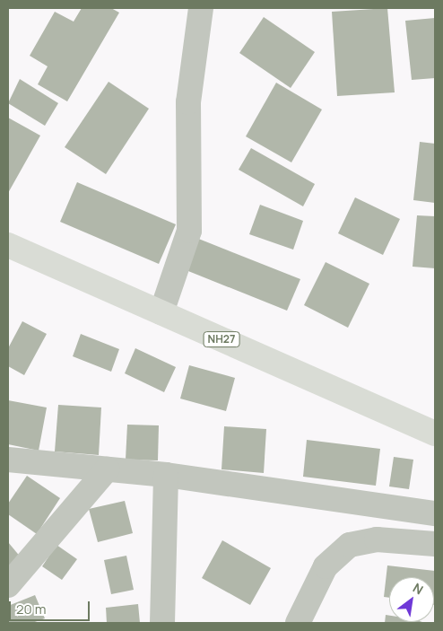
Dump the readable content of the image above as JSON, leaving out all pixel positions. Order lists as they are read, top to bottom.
{
  "streets": {
    "highway": ["NH27"]
  },
  "scale_bar": "20 m",
  "north": "top right"
}
